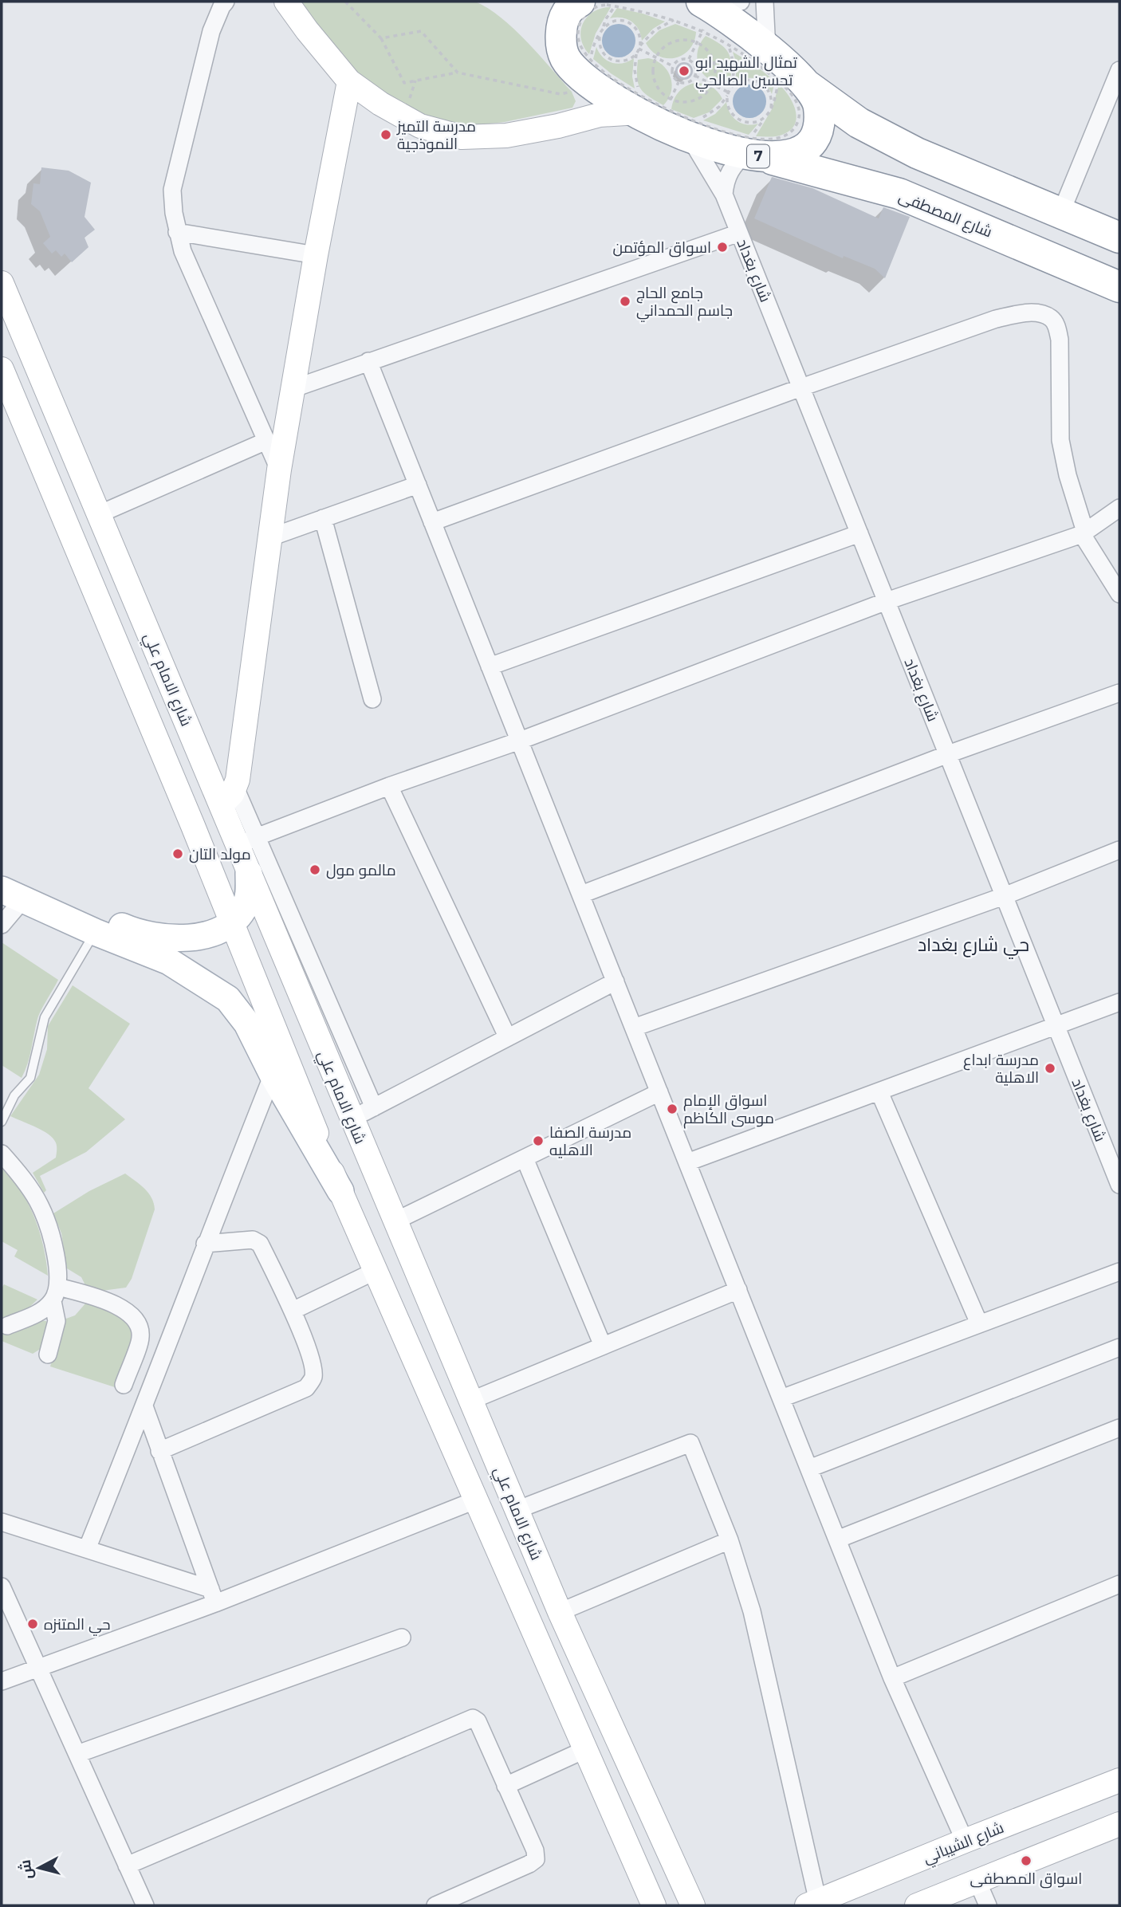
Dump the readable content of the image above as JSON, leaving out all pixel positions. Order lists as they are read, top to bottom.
{
  "streets": {
    "highway": ["7", "شارع المصطفى"],
    "main road": ["شارع الامام علي", "شارع الشيباني"],
    "street": ["شارع بغداد"]
  },
  "crossings": [
    ["7", "شارع المصطفى"],
    ["7", "شارع بغداد"]
  ],
  "districts": ["حي شارع بغداد"],
  "places": [
    "تمثال الشهيد ابو تحسين الصالحي",
    "مدرسة التميز النموذجية",
    "اسواق المؤتمن",
    "جامع الحاج جاسم الحمداني",
    "مولد التان",
    "مالمو مول",
    "مدرسة ابداع الاهلية",
    "اسواق الإمام موسى الكاظم",
    "مدرسة الصفا الاهليه",
    "حي المتنزه",
    "اسواق المصطفى"
  ],
  "north": "left"
}
